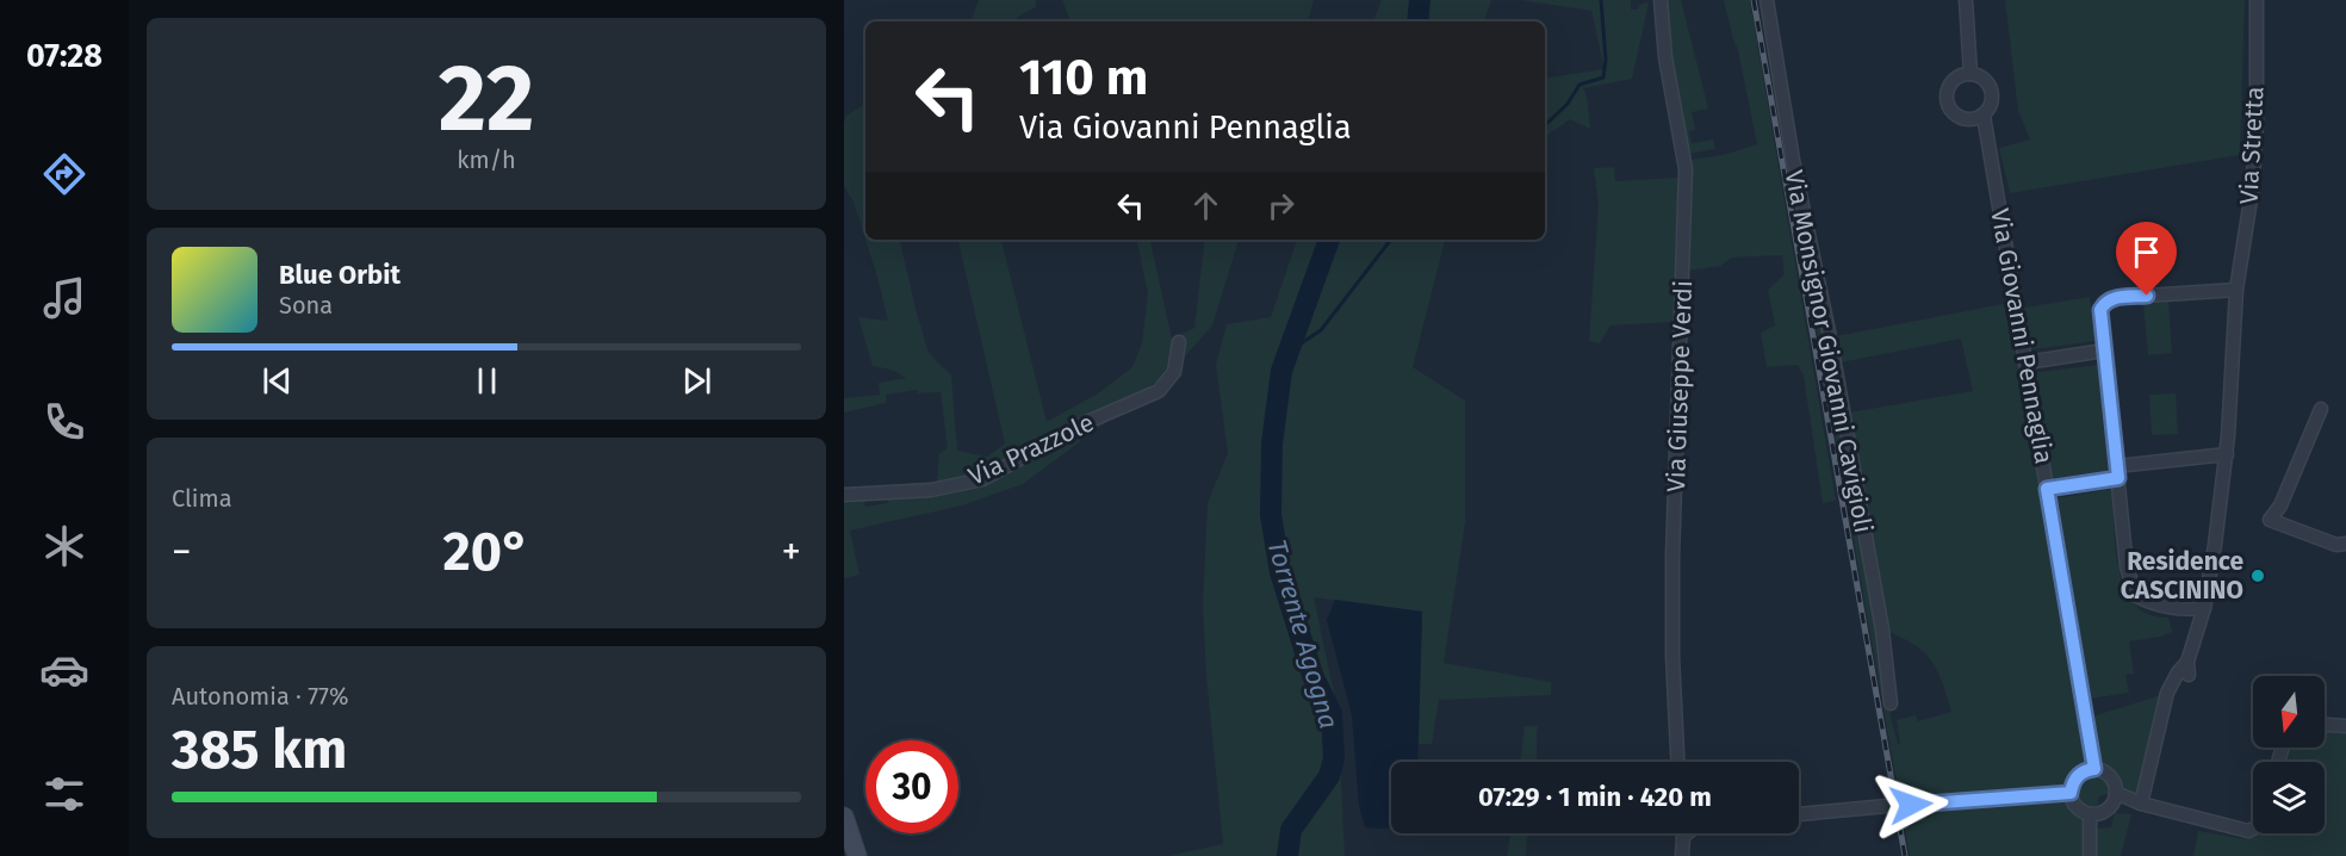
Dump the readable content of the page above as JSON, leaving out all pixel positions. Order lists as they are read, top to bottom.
{
  "streets": {
    "street": [
      "Via Stretta",
      "Via Giovanni Pennaglia",
      "Via Monsignor Giovanni Cavigioli",
      "Via Giuseppe Verdi",
      "Via Prazzole"
    ]
  },
  "water": ["Torrente Agogna"],
  "places": ["Residence CASCININO"],
  "north": "bottom",
  "page": {
    "tabs": "07:28",
    "tile": [
      ["22", "km/h"],
      "Clima",
      ["Autonomia · 77%", "385 km"]
    ],
    "turn": ["110 m", "Via Giovanni Pennaglia"],
    "song": ["Blue Orbit", "Sona"],
    "heat": ["−", "20°", "+"],
    "limit": "30",
    "trip": "07:29 · 1 min · 420 m"
  }
}
